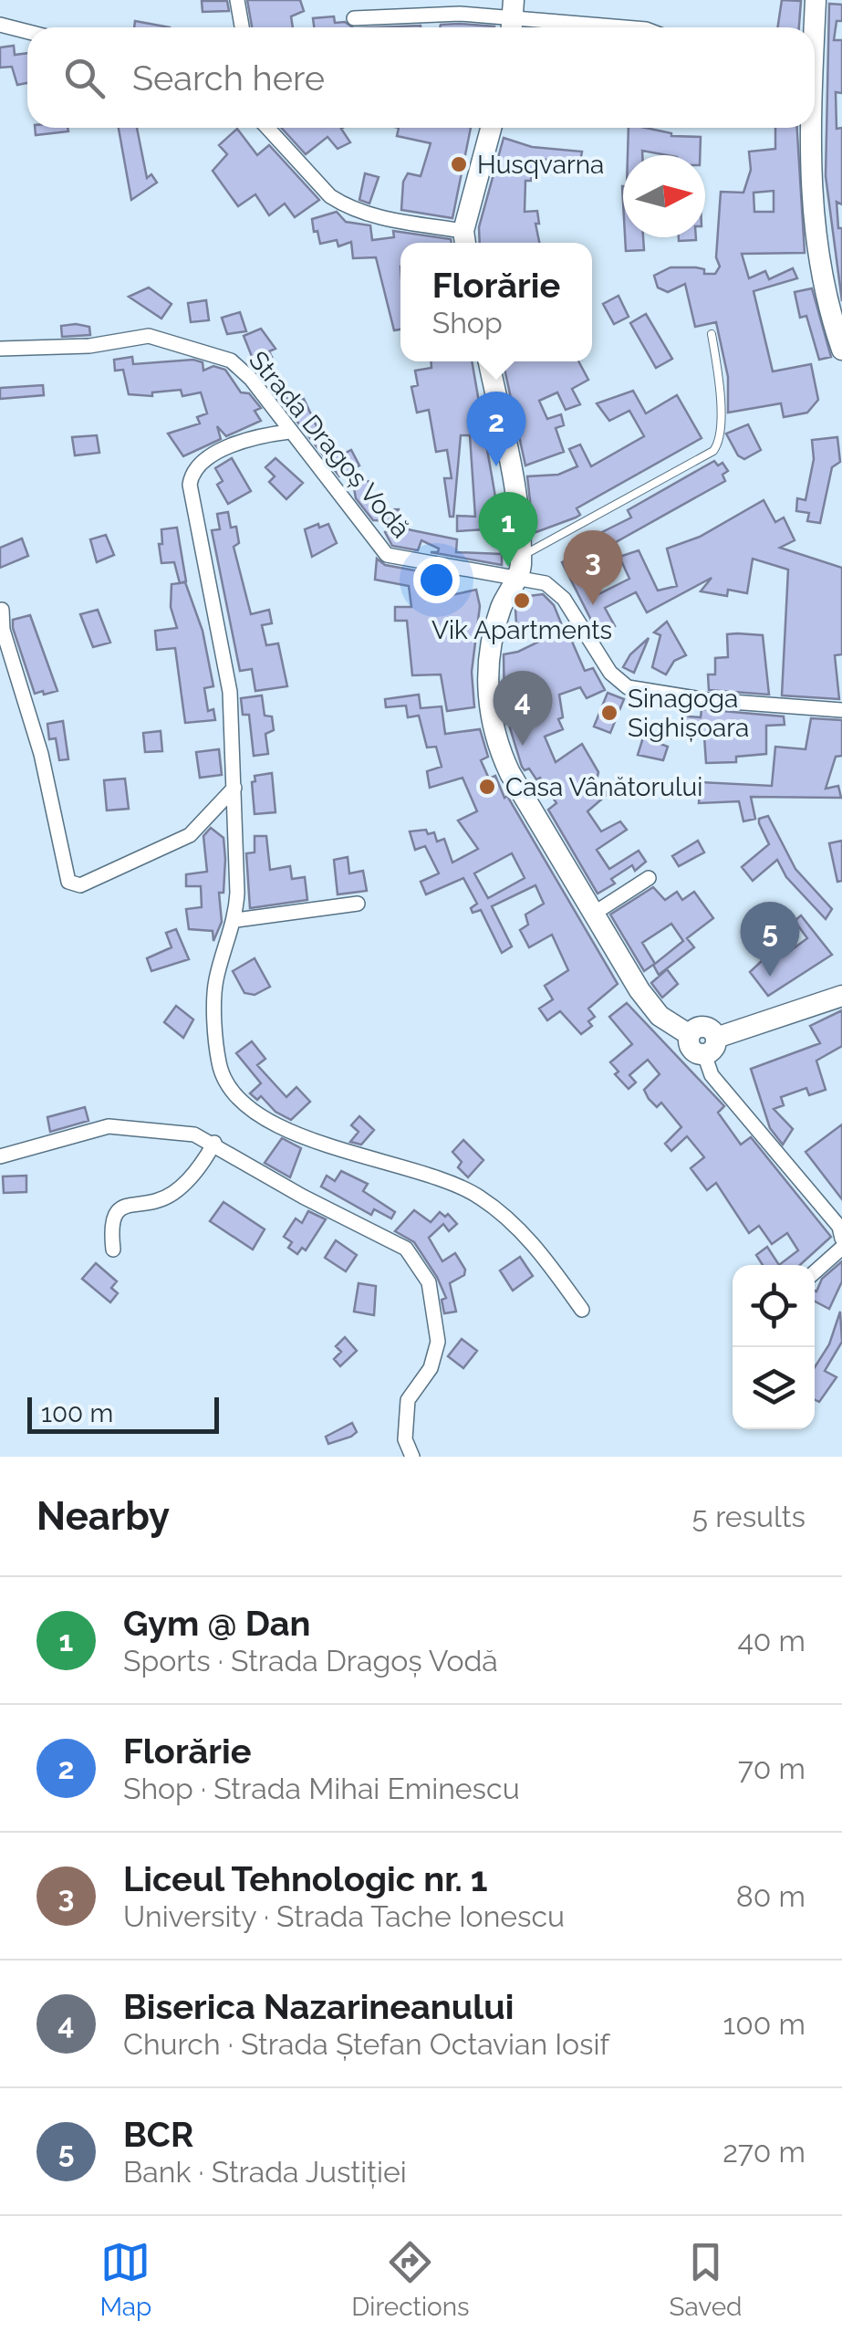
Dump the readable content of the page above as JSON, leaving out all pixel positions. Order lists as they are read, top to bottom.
{
  "streets": {
    "street": ["Strada Dragoș Vodă"]
  },
  "places": [
    "Husqvarna",
    "Vik Apartments",
    "Sinagoga Sighișoara",
    "Casa Vânătorului"
  ],
  "scale_bar": "100 m",
  "north": "right",
  "page": {
    "search": "Search here",
    "popup": ["Florărie", "Shop"],
    "pins": [
      "2",
      "1",
      "3",
      "4",
      "5"
    ],
    "scale": "100 m",
    "heading": ["Nearby", "5 results"],
    "list": [
      {
        "mark": "1",
        "name": "Gym @ Dan",
        "note": "Sports · Strada Dragoș Vodă",
        "value": "40 m"
      },
      {
        "mark": "2",
        "name": "Florărie",
        "note": "Shop · Strada Mihai Eminescu",
        "value": "70 m"
      },
      {
        "mark": "3",
        "name": "Liceul Tehnologic nr. 1",
        "note": "University · Strada Tache Ionescu",
        "value": "80 m"
      },
      {
        "mark": "4",
        "name": "Biserica Nazarineanului",
        "note": "Church · Strada Ștefan Octavian Iosif",
        "value": "100 m"
      },
      {
        "mark": "5",
        "name": "BCR",
        "note": "Bank · Strada Justiției",
        "value": "270 m"
      }
    ],
    "nav": ["Map", "Directions", "Saved"]
  }
}
